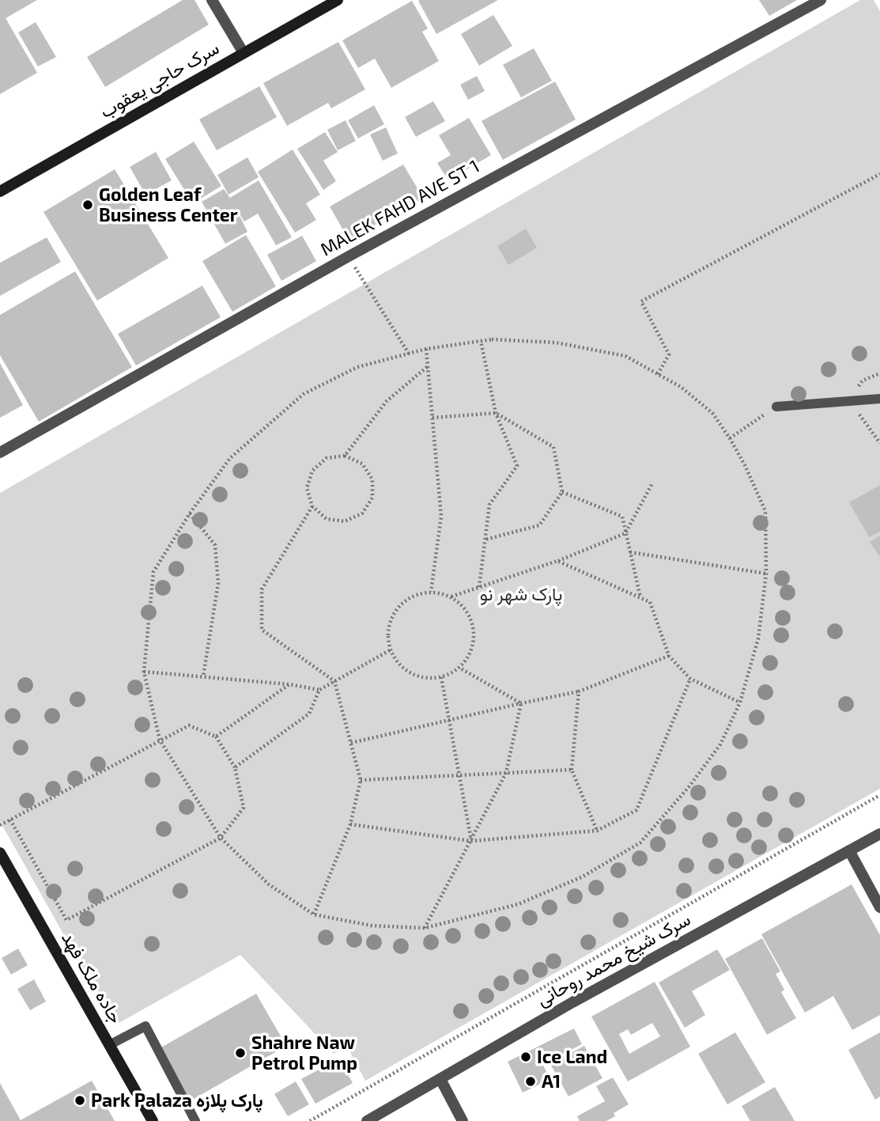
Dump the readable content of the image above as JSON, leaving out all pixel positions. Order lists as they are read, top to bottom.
{
  "streets": {
    "main road": ["سرک حاجی یعقوب", "جاده ملک فهد"],
    "street": ["MALEK FAHD AVE ST 1", "سرک شیخ محمد روحانی"]
  },
  "parks": ["پارک شهر نو"],
  "places": [
    "Golden Leaf Business Center",
    "Shahre Naw Petrol Pump",
    "Ice Land",
    "A1",
    "Park Palaza پارک پلازه"
  ]
}
